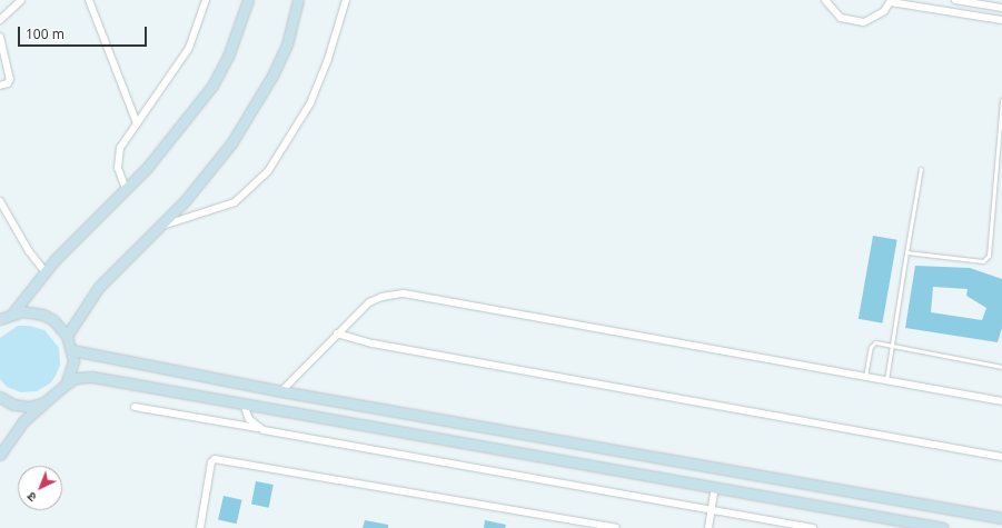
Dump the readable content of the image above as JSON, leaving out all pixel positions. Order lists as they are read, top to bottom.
{
  "scale_bar": "100 m",
  "north": "bottom left"
}
